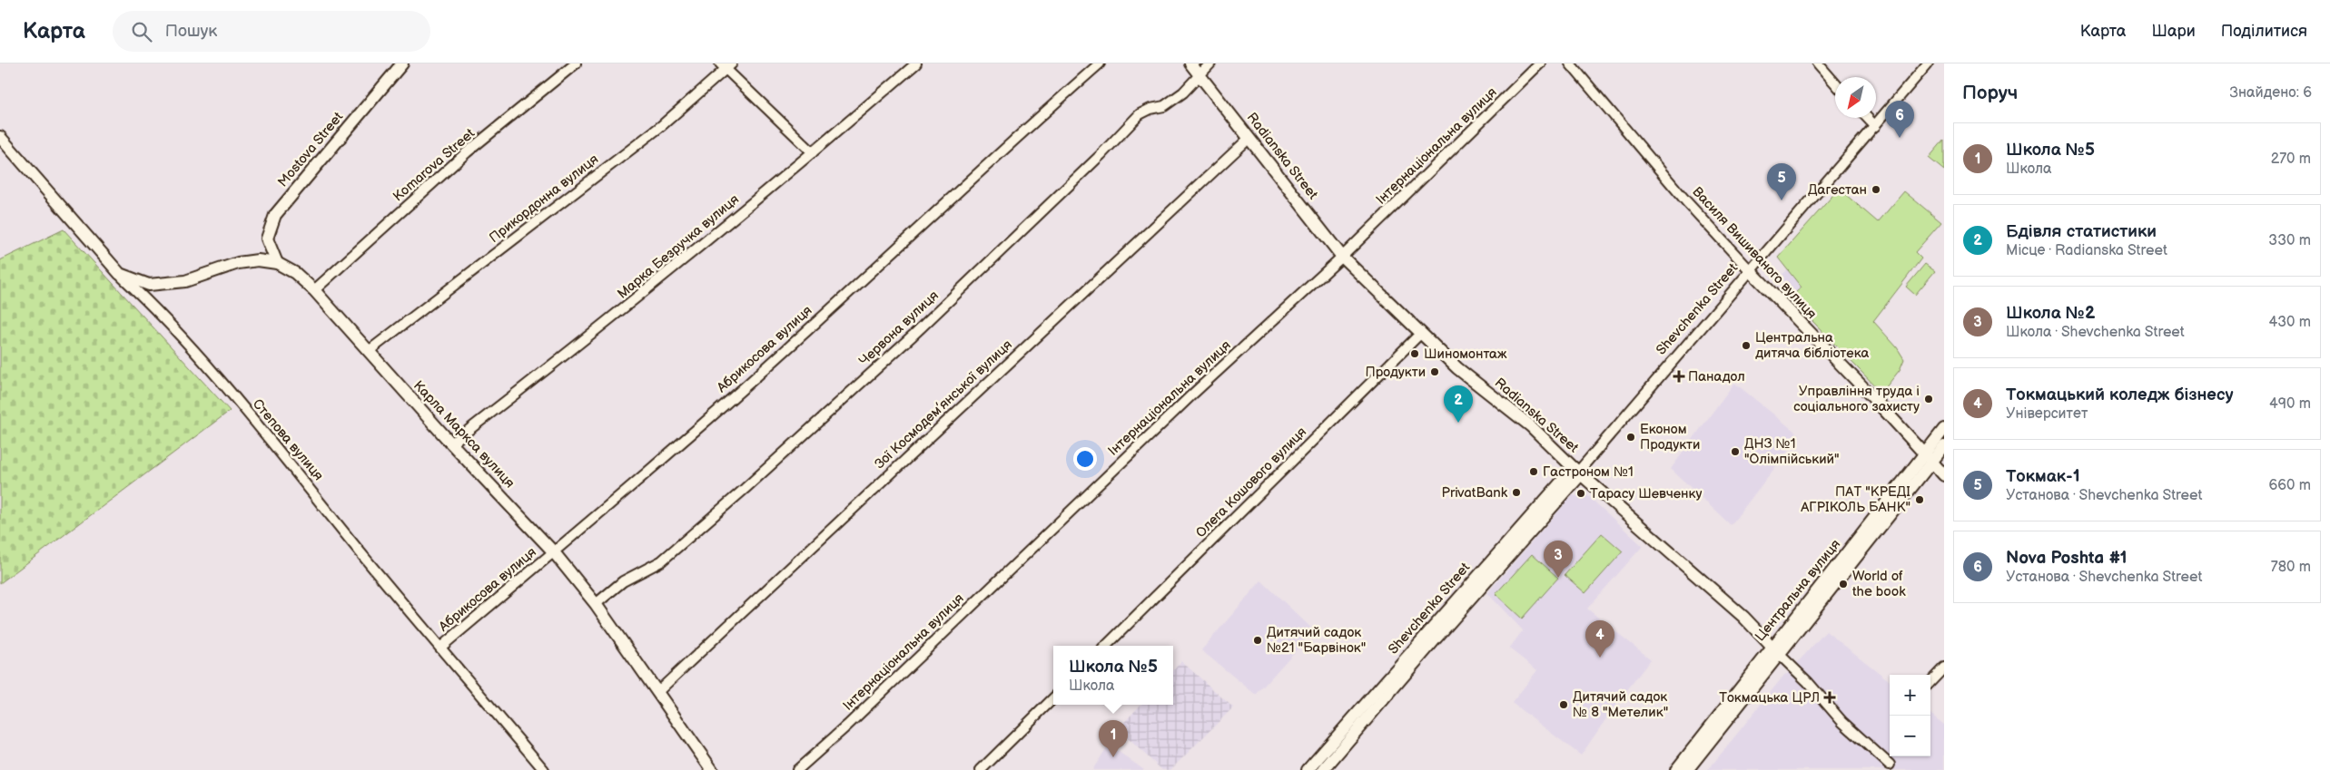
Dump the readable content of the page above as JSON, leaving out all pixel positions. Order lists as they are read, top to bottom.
{
  "streets": {
    "street": [
      "Інтернаціональна вулиця",
      "Mostova Street",
      "Radianska Street",
      "Komarova Street",
      "Прикордонна вулиця",
      "Марка Безручка вулиця",
      "Василя Вишиваного вулиця",
      "Shevchenka Street",
      "Червона вулиця",
      "Абрикосова вулиця",
      "Зої Космодем’янської вулиця",
      "Карла Маркса вулиця",
      "Степова вулиця",
      "Олега Кошового вулиця",
      "Центральна вулиця"
    ]
  },
  "crossings": [
    ["Інтернаціональна вулиця", "Radianska Street"],
    ["Mostova Street", "Карла Маркса вулиця"],
    ["Radianska Street", "Shevchenka Street"],
    ["Radianska Street", "Червона вулиця"],
    ["Radianska Street", "Зої Космодем’янської вулиця"],
    ["Radianska Street", "Олега Кошового вулиця"],
    ["Radianska Street", "Центральна вулиця"],
    ["Komarova Street", "Карла Маркса вулиця"],
    ["Прикордонна вулиця", "Карла Маркса вулиця"],
    ["Марка Безручка вулиця", "Карла Маркса вулиця"],
    ["Василя Вишиваного вулиця", "Shevchenka Street"],
    ["Василя Вишиваного вулиця", "Центральна вулиця"],
    ["Червона вулиця", "Карла Маркса вулиця"],
    ["Абрикосова вулиця", "Карла Маркса вулиця"],
    ["Абрикосова вулиця", "Степова вулиця"],
    ["Зої Космодем’янської вулиця", "Карла Маркса вулиця"],
    ["Карла Маркса вулиця", "Степова вулиця"]
  ],
  "places": {
    "other": [
      "Дагестан",
      "Центральна дитяча бібліотека",
      "Шиномонтаж",
      "Продукти",
      "Управління труда і соціального захисту",
      "Економ Продукти",
      "ДНЗ №1 \"Олімпійський\"",
      "Гастроном №1",
      "PrivatBank",
      "Тарасу Шевченку",
      "ПАТ \"КРЕДI АГРIКОЛЬ БАНК\"",
      "World of the book",
      "Дитячий садок №21 \"Барвінок\"",
      "Дитячий садок № 8 \"Метелик\""
    ],
    "health": ["Панадол", "Токмацька ЦРЛ"]
  },
  "north": "bottom left",
  "page": {
    "header": "Карта",
    "search": "Пошук",
    "nav": ["Карта", "Шари", "Поділитися"],
    "heading": ["Поруч", "Знайдено: 6"],
    "pins": [
      "6",
      "5",
      "2",
      "3",
      "4",
      "1"
    ],
    "list": [
      {
        "mark": "1",
        "name": "Школа №5",
        "note": "Школа",
        "value": "270 m"
      },
      {
        "mark": "2",
        "name": "Бдівля статистики",
        "note": "Місце · Radianska Street",
        "value": "330 m"
      },
      {
        "mark": "3",
        "name": "Школа №2",
        "note": "Школа · Shevchenka Street",
        "value": "430 m"
      },
      {
        "mark": "4",
        "name": "Токмацький коледж бізнесу",
        "note": "Університет",
        "value": "490 m"
      },
      {
        "mark": "5",
        "name": "Токмак-1",
        "note": "Установа · Shevchenka Street",
        "value": "660 m"
      },
      {
        "mark": "6",
        "name": "Nova Poshta #1",
        "note": "Установа · Shevchenka Street",
        "value": "780 m"
      }
    ],
    "popup": ["Школа №5", "Школа"],
    "map_buttons": ["+", "−"]
  }
}
